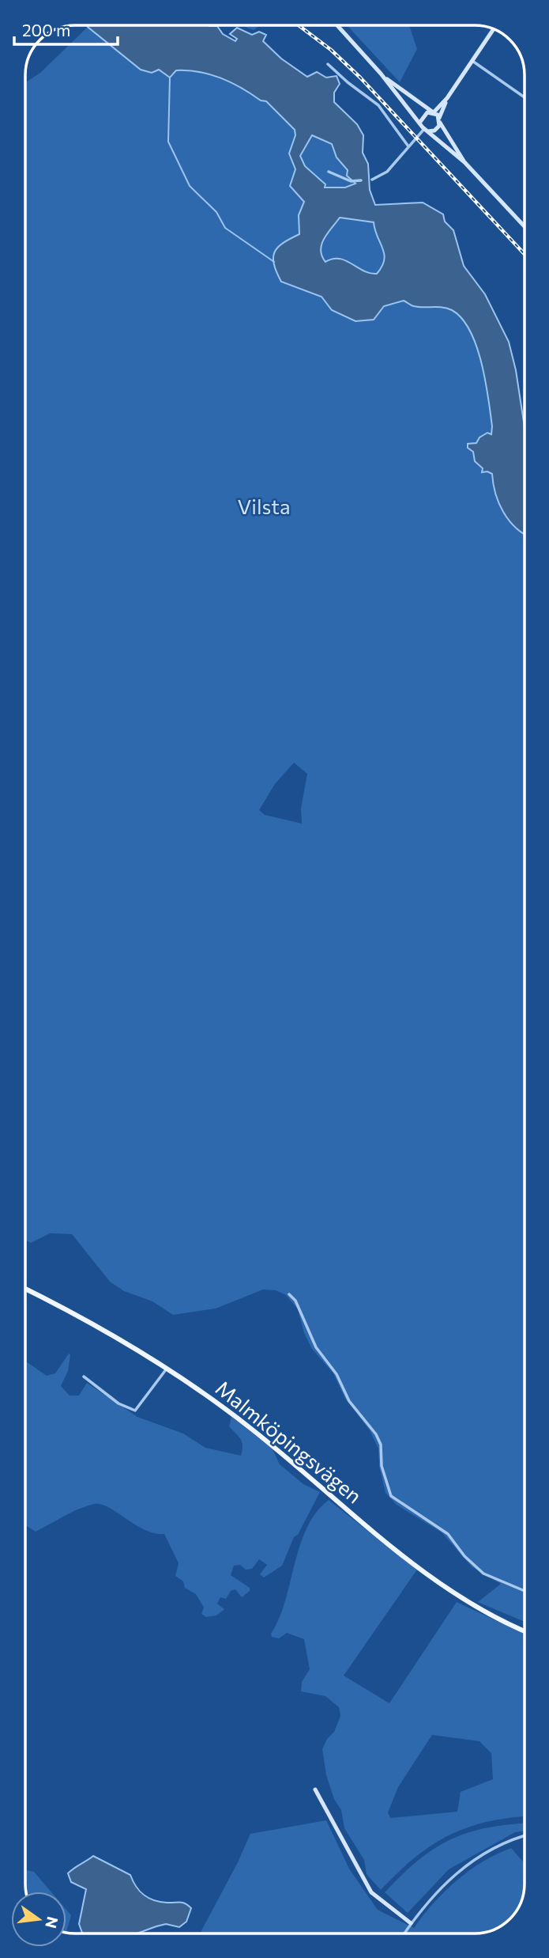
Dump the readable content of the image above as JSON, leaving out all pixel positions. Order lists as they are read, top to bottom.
{
  "streets": {
    "main road": ["Malmköpingsvägen"]
  },
  "parks": ["Vilsta"],
  "scale_bar": "200 m",
  "north": "right"
}
